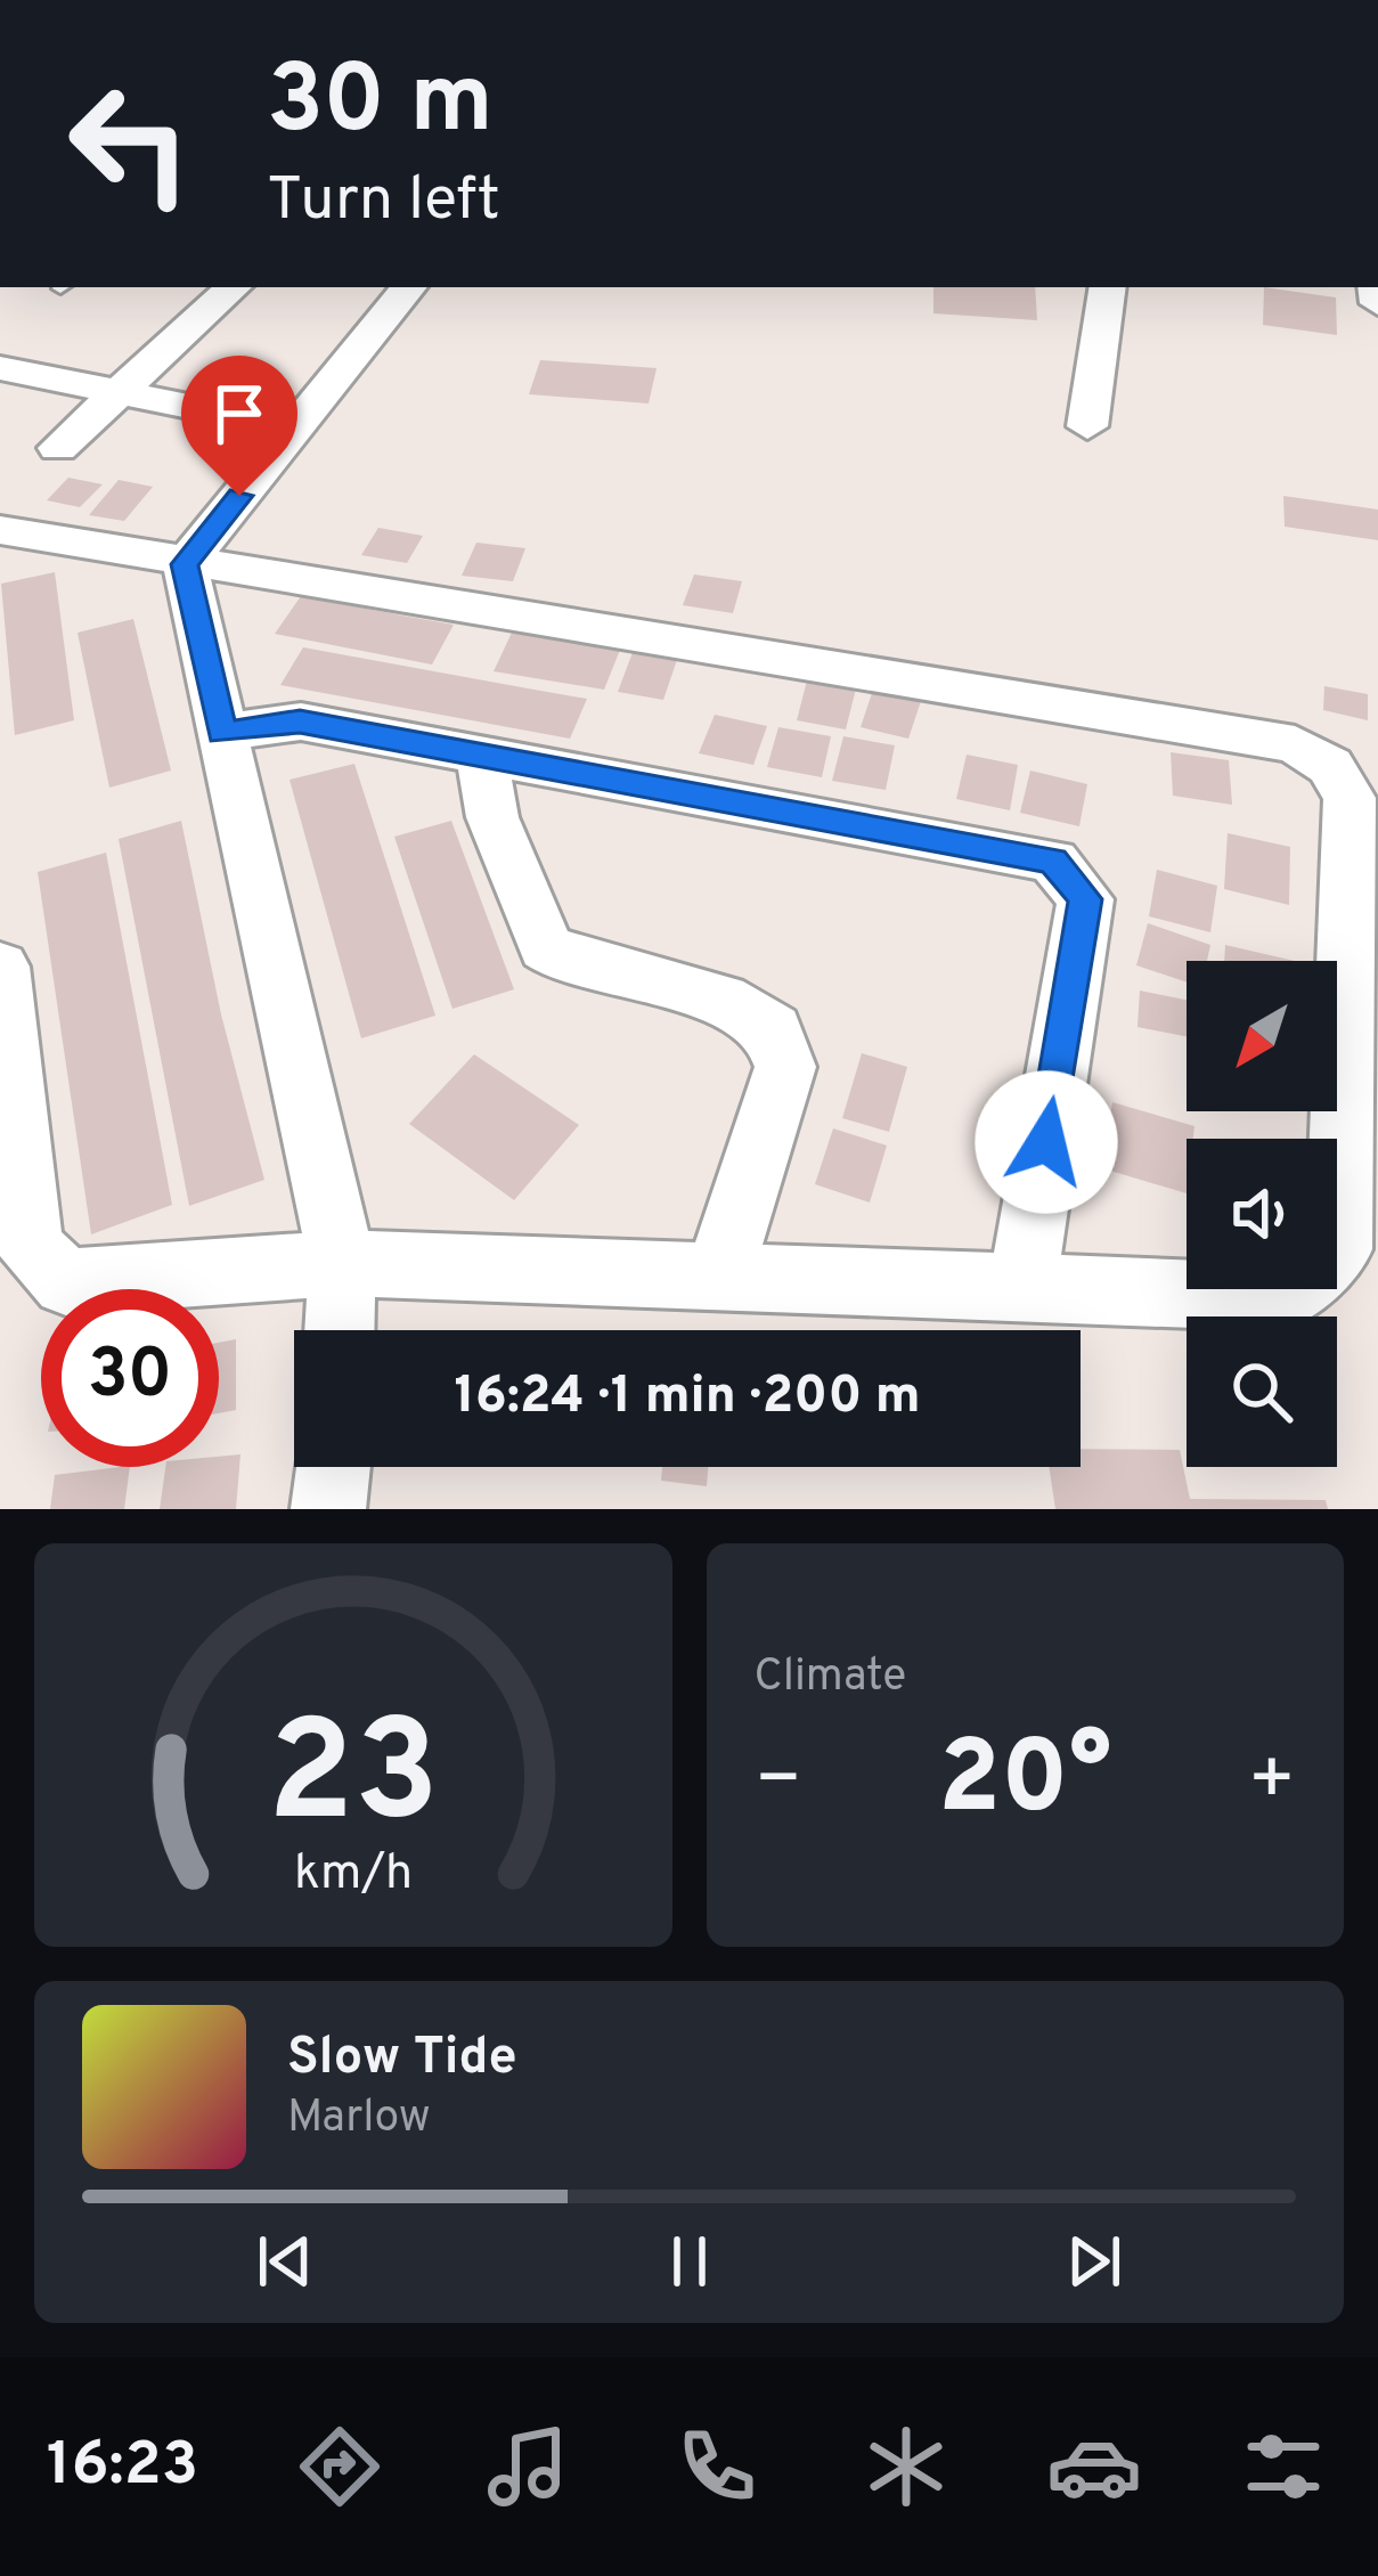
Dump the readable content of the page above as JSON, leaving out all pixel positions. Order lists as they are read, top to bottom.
{
  "north": "bottom left",
  "page": {
    "turn": ["30 m", "Turn left"],
    "limit": "30",
    "trip": "16:24 · 1 min · 200 m",
    "tile": "Climate",
    "heat": ["−", "20°", "+"],
    "song": ["Slow Tide", "Marlow"],
    "tabs": "16:23",
    "gauge": ["23", "km/h"]
  }
}
